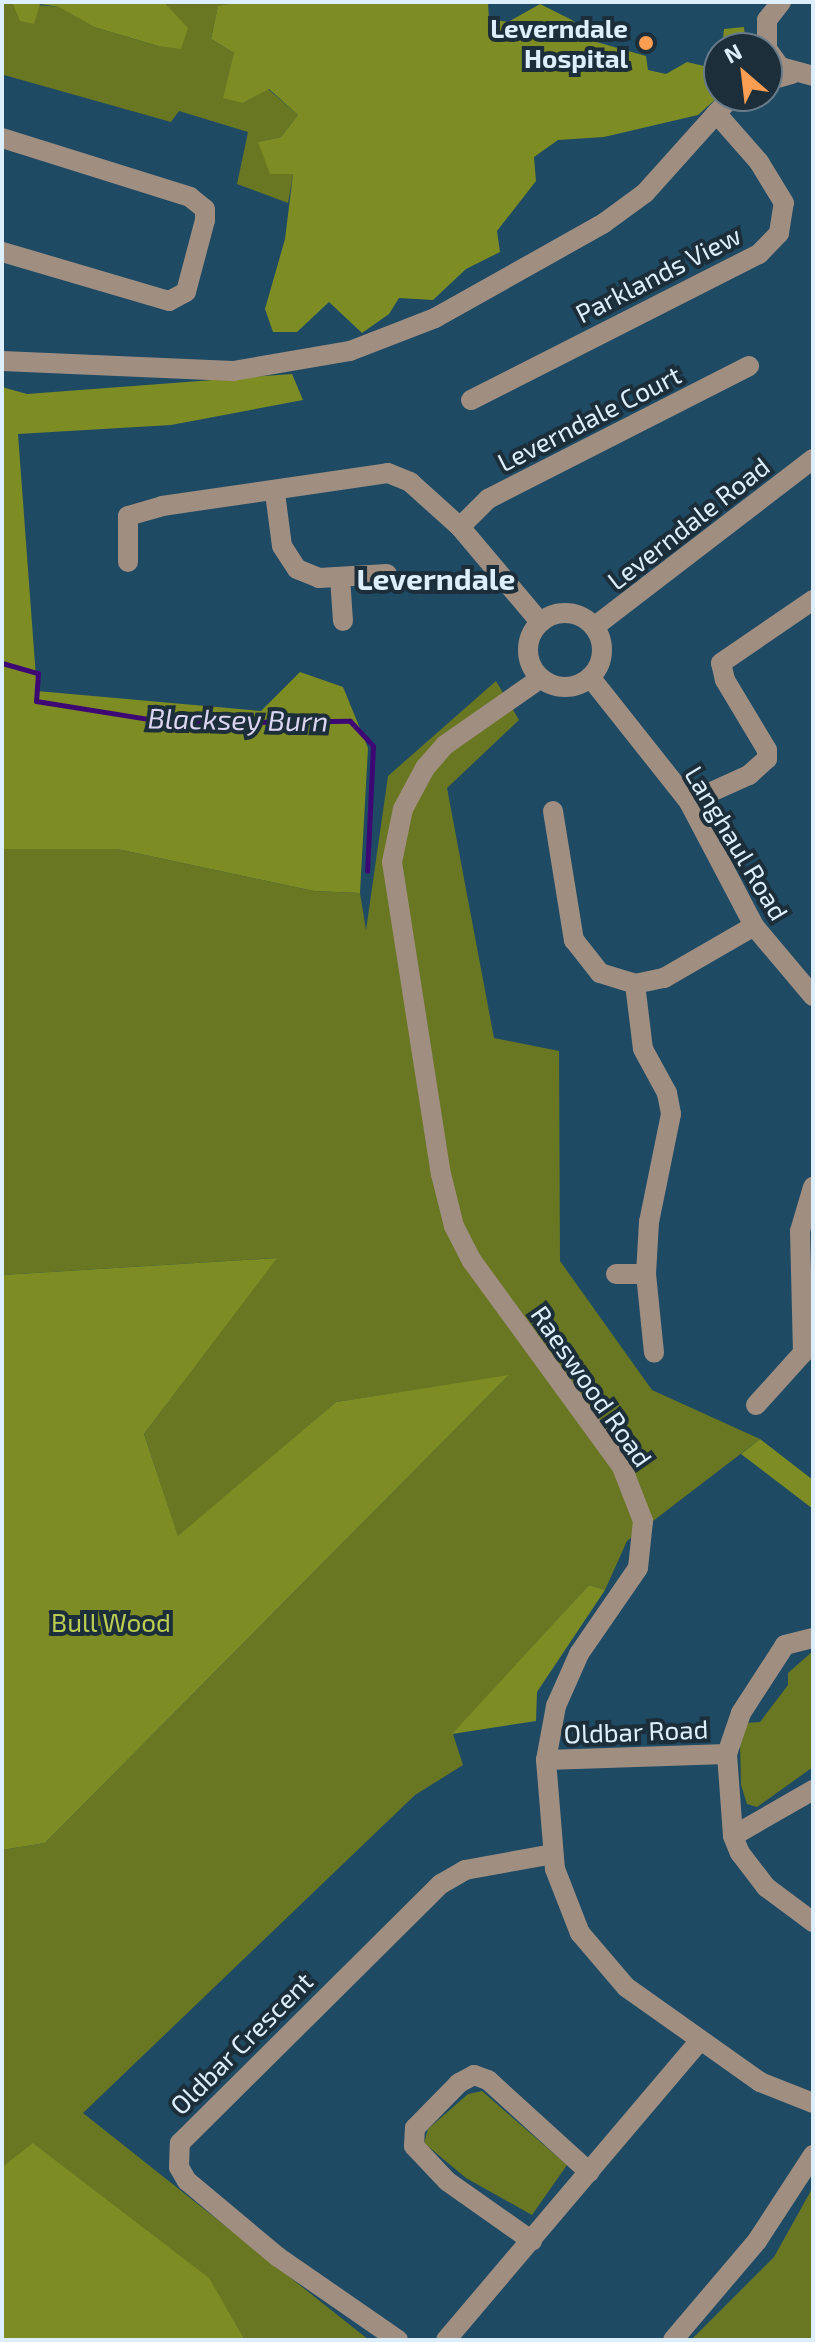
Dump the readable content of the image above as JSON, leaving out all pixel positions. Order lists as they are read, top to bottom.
{
  "streets": {
    "street": [
      "Parklands View",
      "Leverndale Court",
      "Leverndale Road",
      "Langhaul Road",
      "Raeswood Road",
      "Oldbar Road",
      "Oldbar Crescent"
    ]
  },
  "crossings": [
    ["Leverndale Road", "Langhaul Road"],
    ["Leverndale Road", "Raeswood Road"],
    ["Langhaul Road", "Raeswood Road"],
    ["Raeswood Road", "Oldbar Road"],
    ["Raeswood Road", "Oldbar Crescent"]
  ],
  "districts": ["Leverndale"],
  "water": ["Blacksey Burn"],
  "parks": ["Bull Wood"],
  "places": ["Leverndale Hospital"],
  "north": "top left"
}
